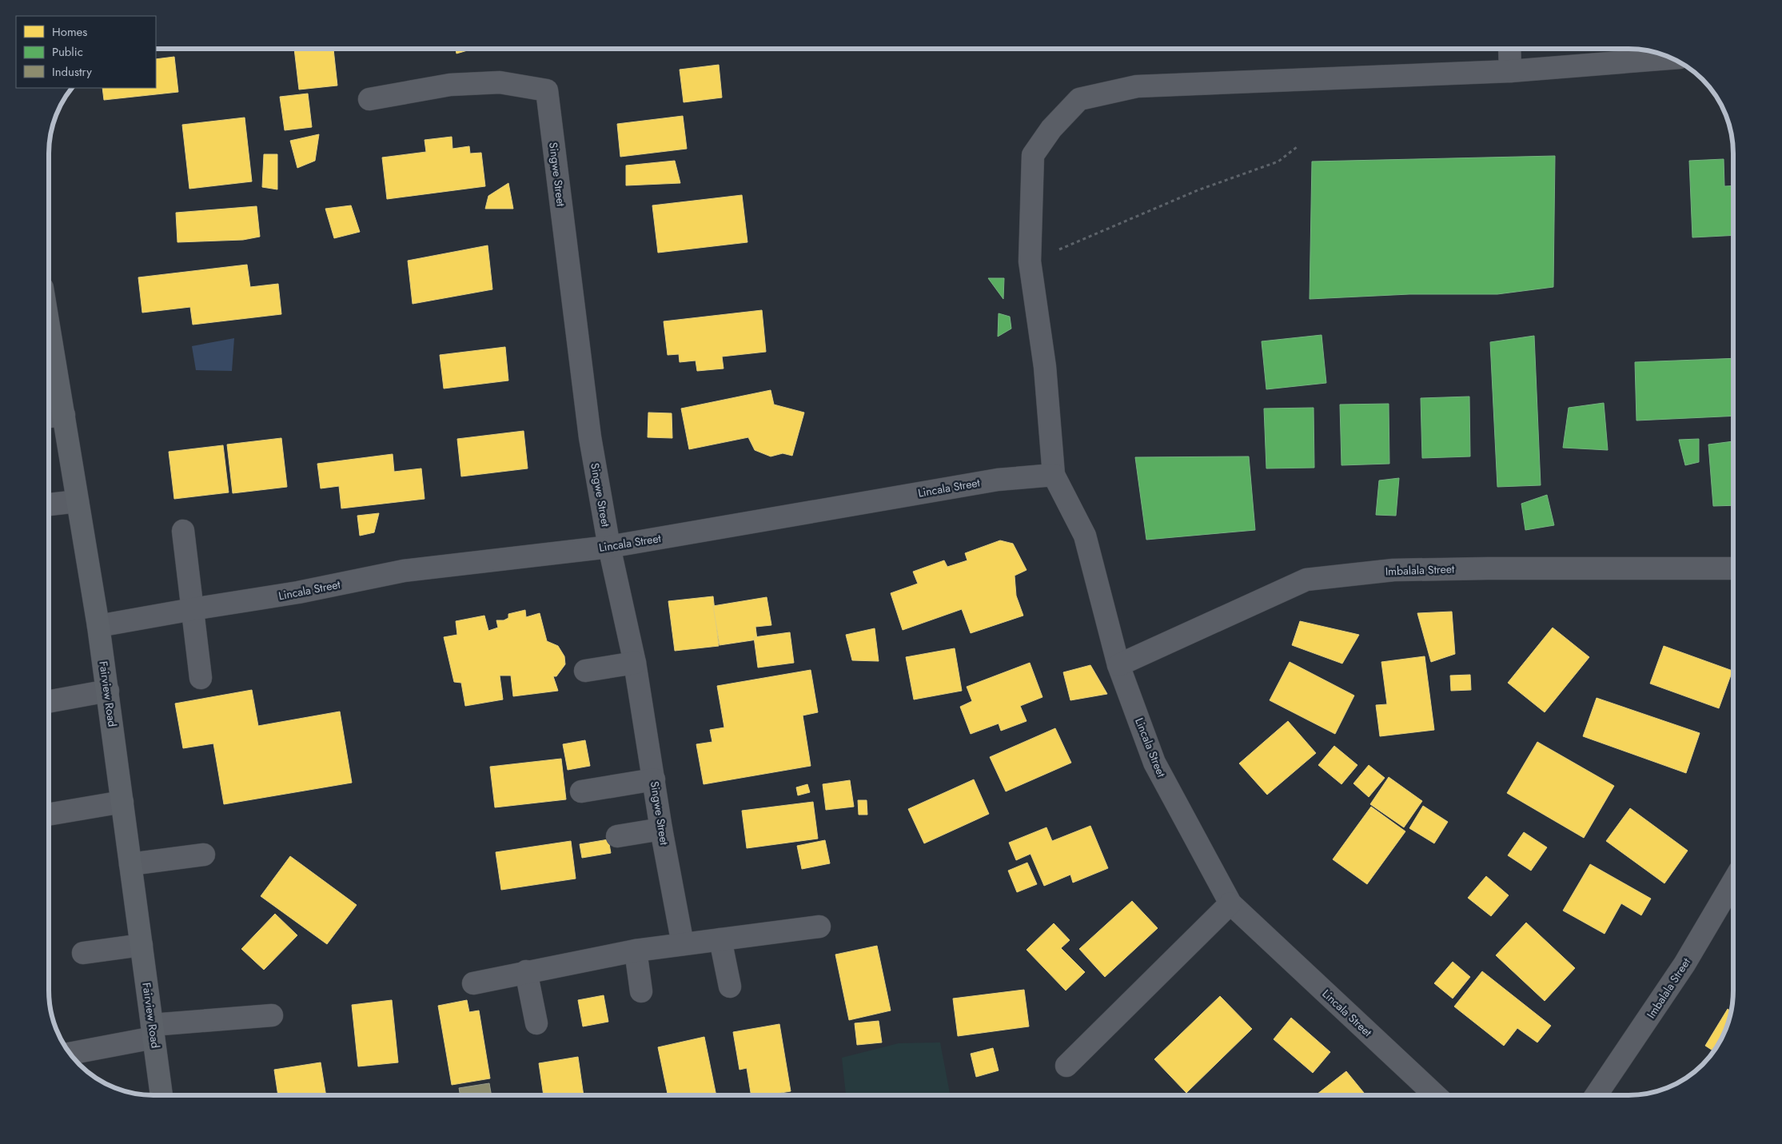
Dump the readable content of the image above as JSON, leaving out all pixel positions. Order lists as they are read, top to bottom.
{
  "streets": {
    "main road": ["Fairview Road"],
    "street": ["Singwe Street", "Lincala Street", "Imbalala Street"]
  },
  "crossings": [
    ["Singwe Street", "Lincala Street"],
    ["Lincala Street", "Imbalala Street"],
    ["Lincala Street", "Fairview Road"]
  ],
  "legend": ["Homes", "Public", "Industry"]
}
